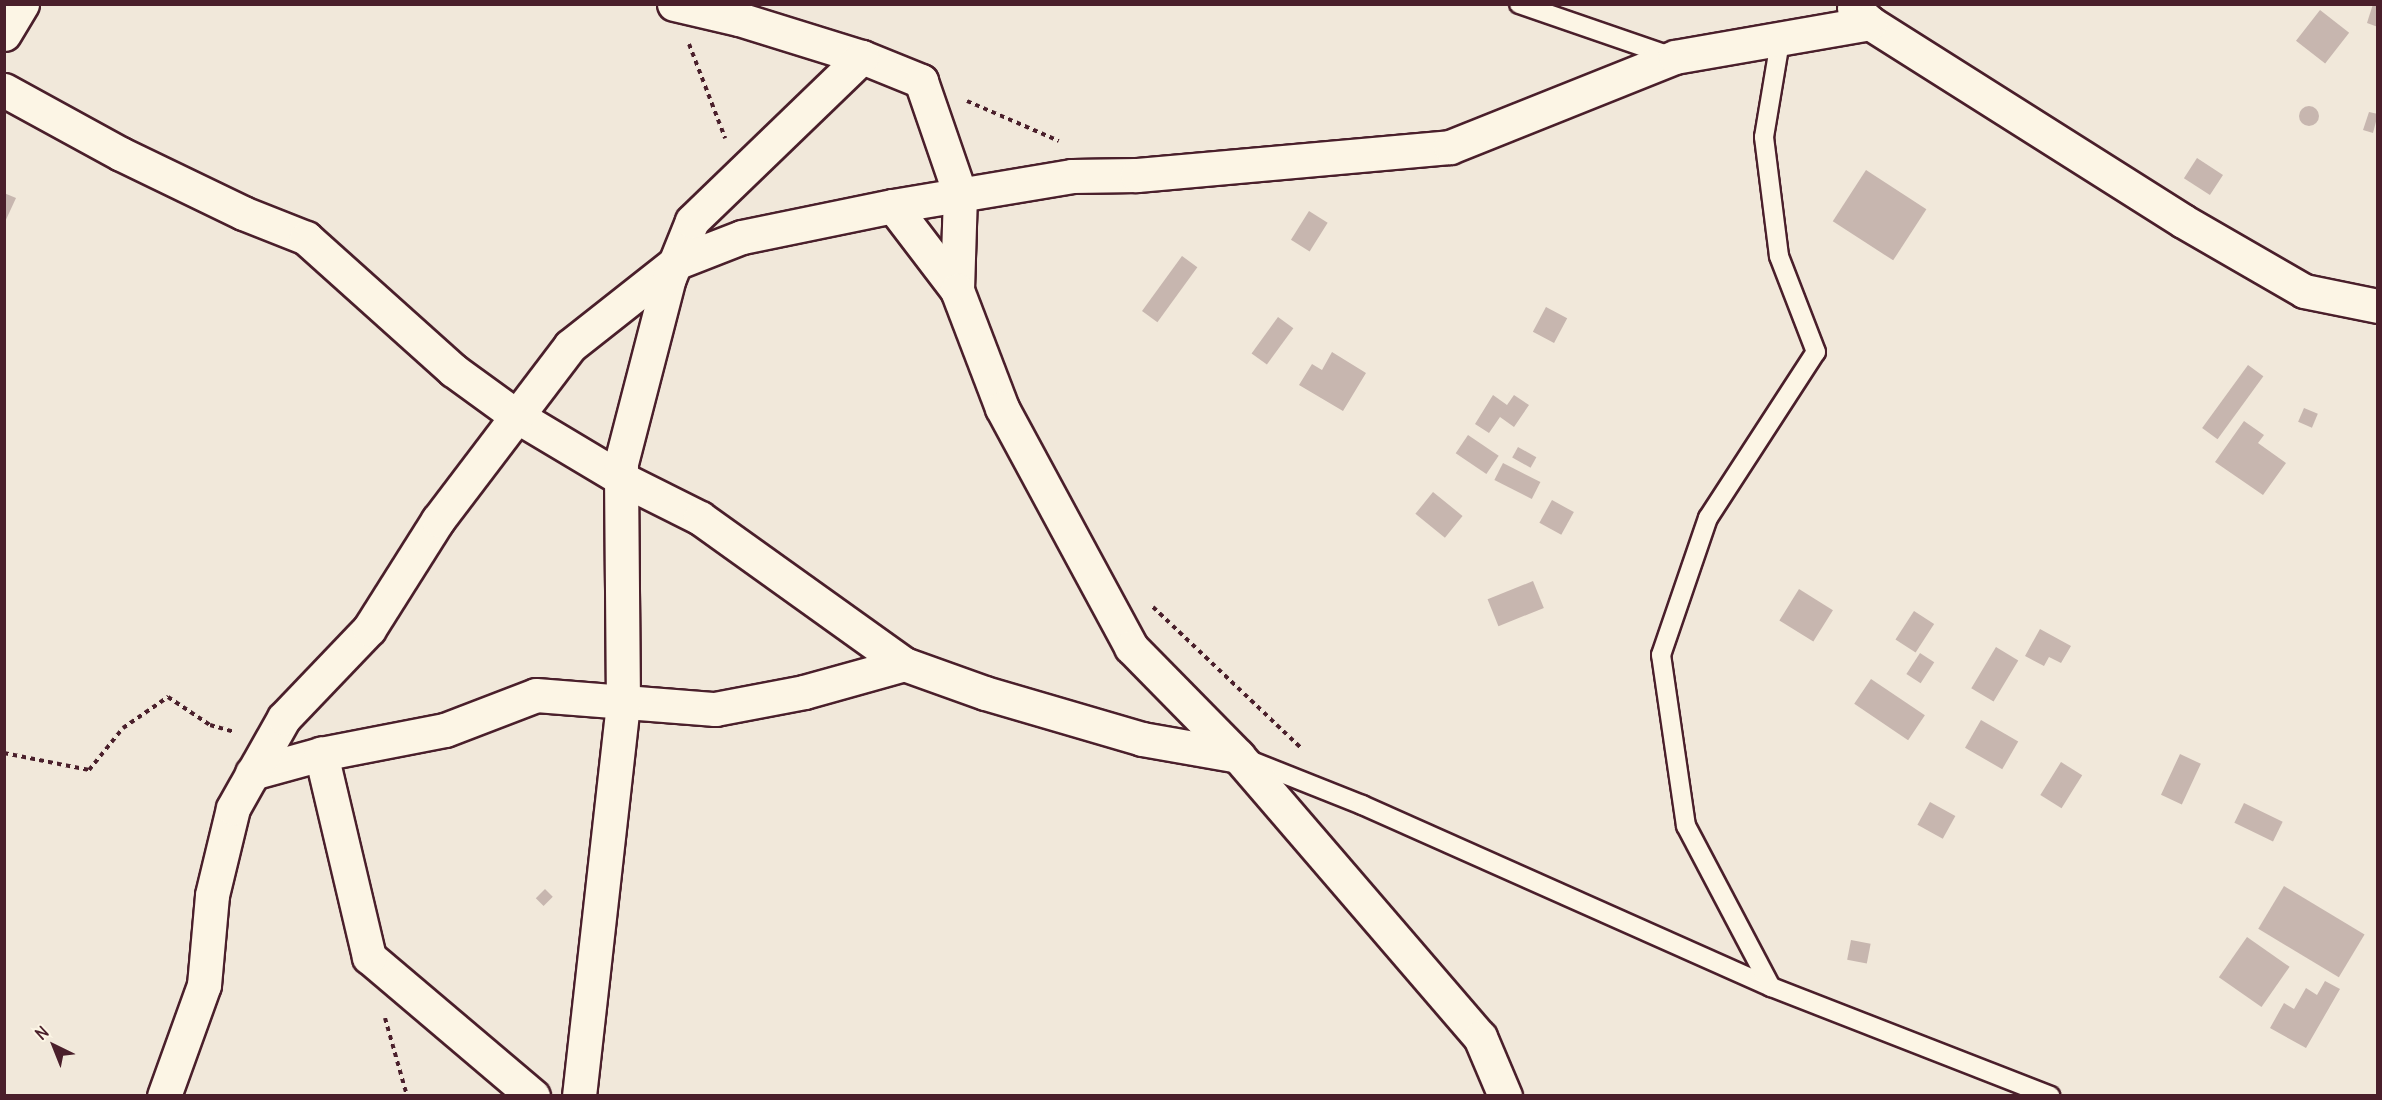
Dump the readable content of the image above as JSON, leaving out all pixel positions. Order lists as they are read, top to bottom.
{
  "north": "top left"
}
